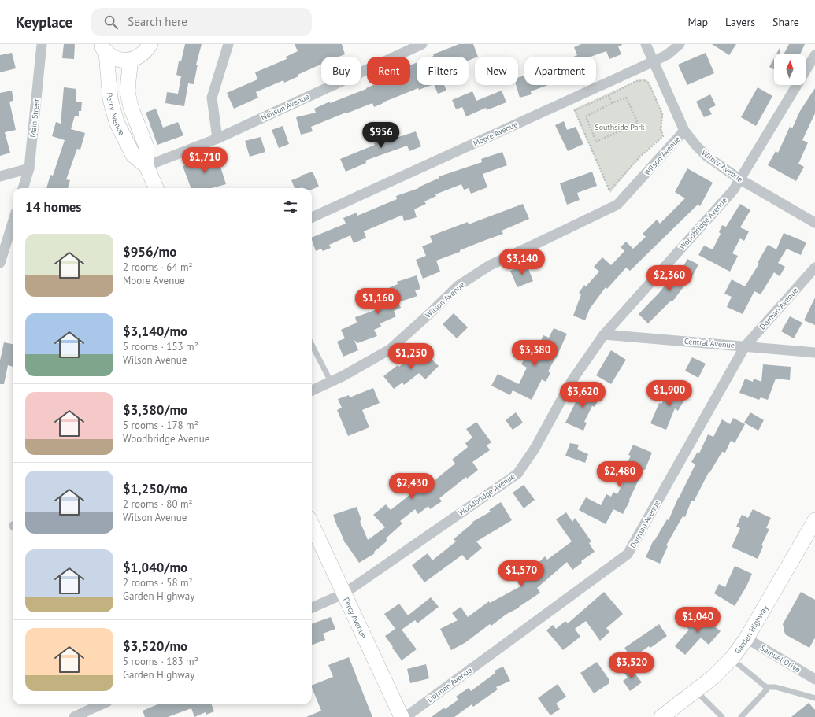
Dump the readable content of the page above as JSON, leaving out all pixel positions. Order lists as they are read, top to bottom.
{
  "streets": {
    "street": [
      "Neilson Avenue",
      "Percy Avenue",
      "Main Street",
      "Moore Avenue",
      "Wilson Avenue",
      "Wilbur Avenue",
      "Woodbridge Avenue",
      "Dorman Avenue",
      "Central Avenue",
      "Garden Highway",
      "Samuel Drive"
    ]
  },
  "crossings": [
    ["Neilson Avenue", "Percy Avenue"],
    ["Percy Avenue", "Woodbridge Avenue"],
    ["Moore Avenue", "Wilbur Avenue"],
    ["Wilson Avenue", "Wilbur Avenue"],
    ["Wilbur Avenue", "Woodbridge Avenue"],
    ["Woodbridge Avenue", "Central Avenue"],
    ["Dorman Avenue", "Central Avenue"],
    ["Garden Highway", "Samuel Drive"]
  ],
  "parks": ["Southside Park"],
  "north": "top",
  "page": {
    "header": "Keyplace",
    "search": "Search here",
    "nav": ["Map", "Layers", "Share"],
    "chip": [
      "Buy",
      "Rent",
      "Filters",
      "New",
      "Apartment"
    ],
    "price": [
      "$956",
      "$1,710",
      "$3,140",
      "$2,360",
      "$1,160",
      "$3,380",
      "$1,250",
      "$1,900",
      "$3,620",
      "$2,480",
      "$2,430",
      "$1,570",
      "$1,040",
      "$3,520"
    ],
    "heading": "14 homes",
    "list": [
      {
        "name": "$956/mo",
        "note": "2 rooms · 64 m² · Moore Avenue"
      },
      {
        "name": "$3,140/mo",
        "note": "5 rooms · 153 m² · Wilson Avenue"
      },
      {
        "name": "$3,380/mo",
        "note": "5 rooms · 178 m² · Woodbridge Avenue"
      },
      {
        "name": "$1,250/mo",
        "note": "2 rooms · 80 m² · Wilson Avenue"
      },
      {
        "name": "$1,040/mo",
        "note": "2 rooms · 58 m² · Garden Highway"
      },
      {
        "name": "$3,520/mo",
        "note": "5 rooms · 183 m² · Garden Highway"
      }
    ]
  }
}
